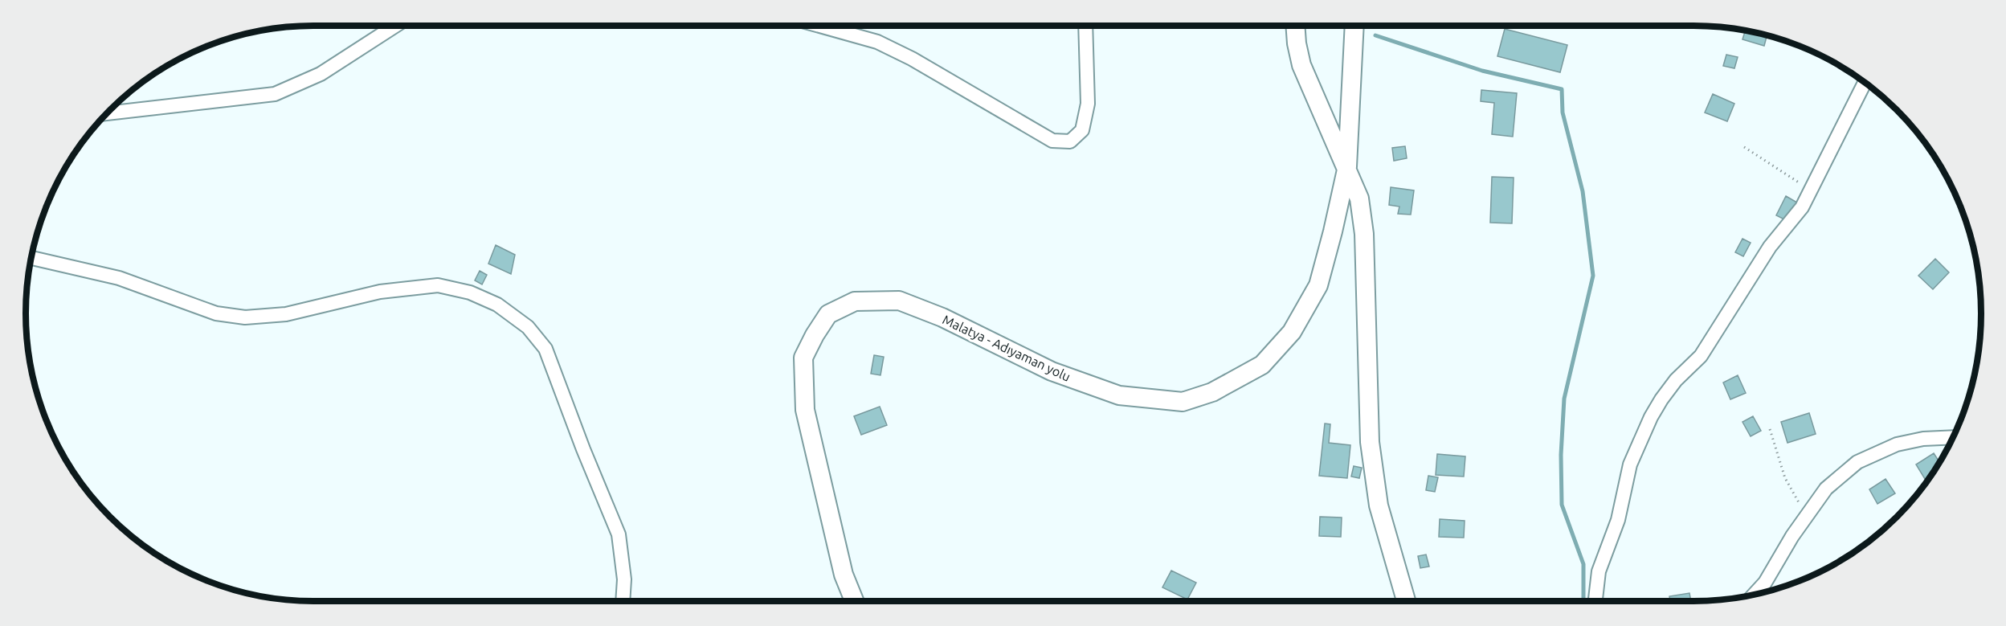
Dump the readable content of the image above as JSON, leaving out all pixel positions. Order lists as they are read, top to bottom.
{
  "streets": {
    "main road": ["Malatya - Adıyaman yolu"]
  }
}
